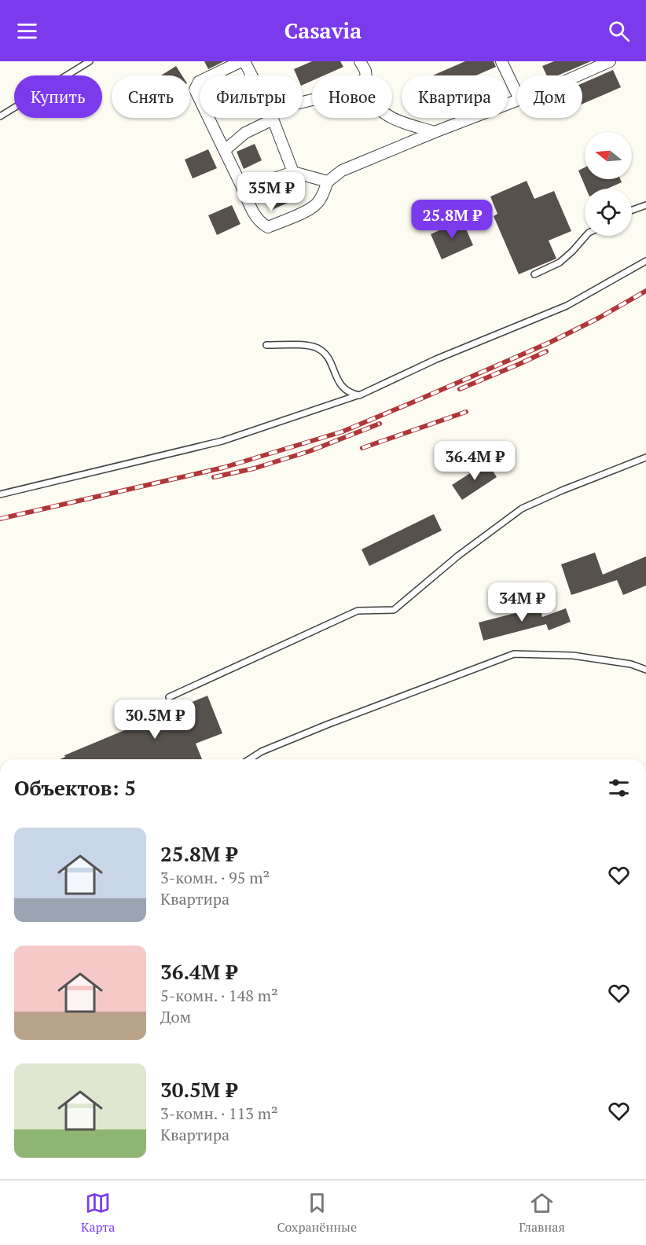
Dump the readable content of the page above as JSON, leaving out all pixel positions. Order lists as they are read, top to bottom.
{
  "north": "left",
  "page": {
    "header": "Casavia",
    "chip": [
      "Купить",
      "Снять",
      "Фильтры",
      "Новое",
      "Квартира",
      "Дом"
    ],
    "price": [
      "35M ₽",
      "25.8M ₽",
      "36.4M ₽",
      "34M ₽",
      "30.5M ₽"
    ],
    "heading": "Объектов: 5",
    "list": [
      {
        "name": "25.8M ₽",
        "note": "3-комн. · 95 m² · Квартира"
      },
      {
        "name": "36.4M ₽",
        "note": "5-комн. · 148 m² · Дом"
      },
      {
        "name": "30.5M ₽",
        "note": "3-комн. · 113 m² · Квартира"
      }
    ],
    "tabs": ["Карта", "Сохранённые", "Главная"]
  }
}
